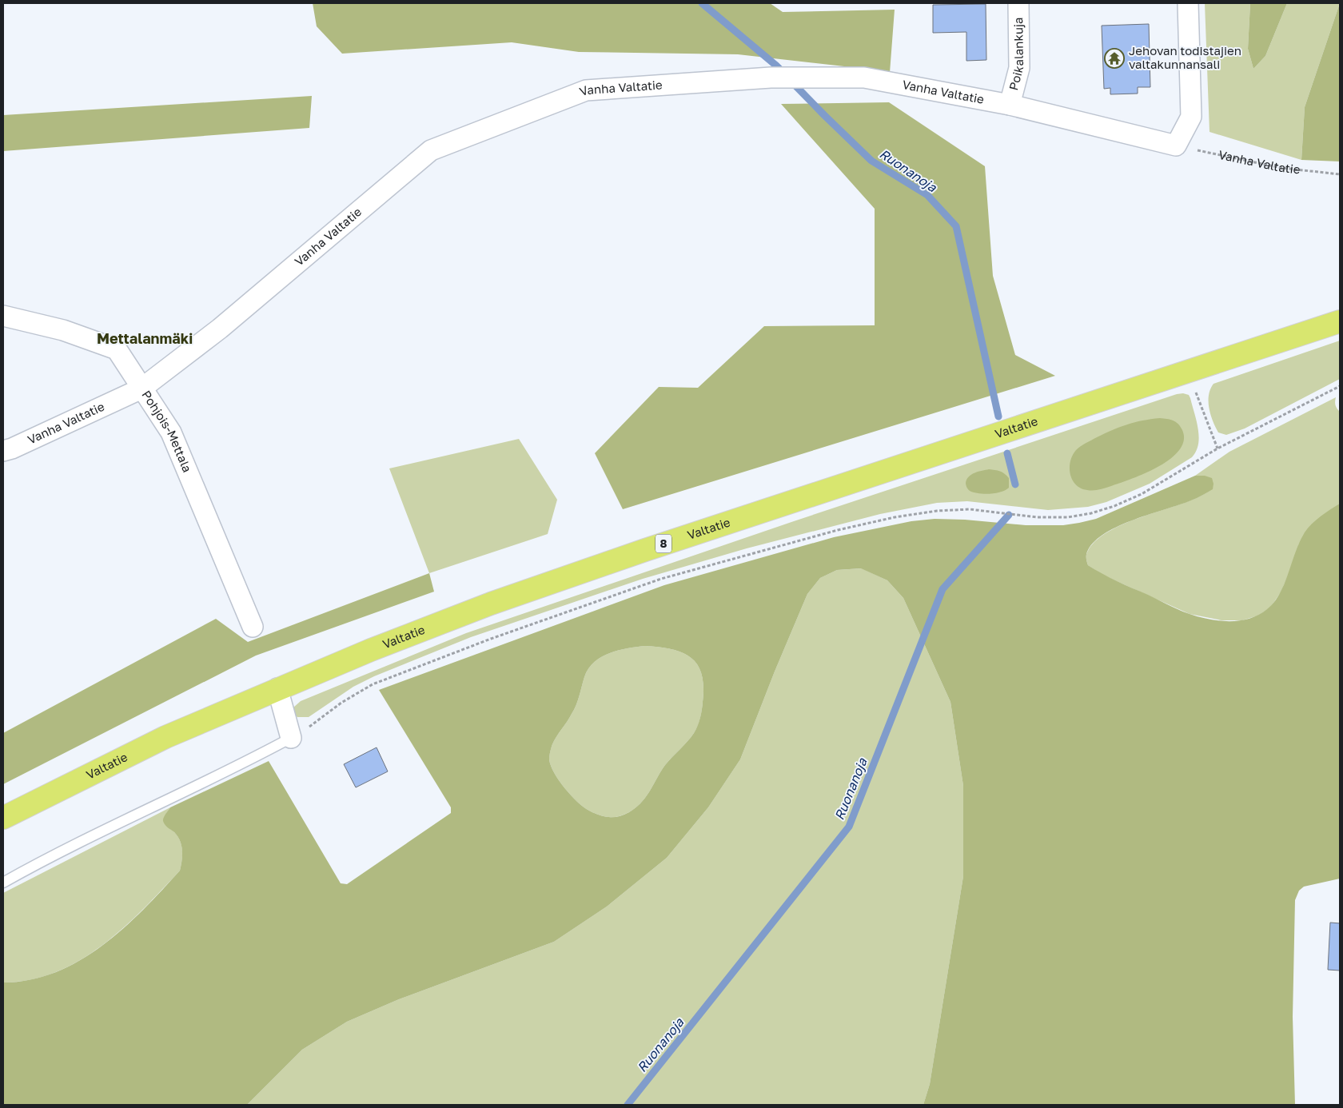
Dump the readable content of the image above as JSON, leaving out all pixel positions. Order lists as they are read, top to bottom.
{
  "streets": {
    "highway": ["Valtatie", "8"],
    "street": ["Poikalankuja", "Vanha Valtatie", "Pohjois-Mettala"]
  },
  "crossings": [
    ["Poikalankuja", "Vanha Valtatie"],
    ["Vanha Valtatie", "Pohjois-Mettala"]
  ],
  "districts": ["Mettalanmäki"],
  "water": ["Ruonanoja"],
  "places": {
    "temple": ["Jehovan todistajien valtakunnansali"]
  }
}
